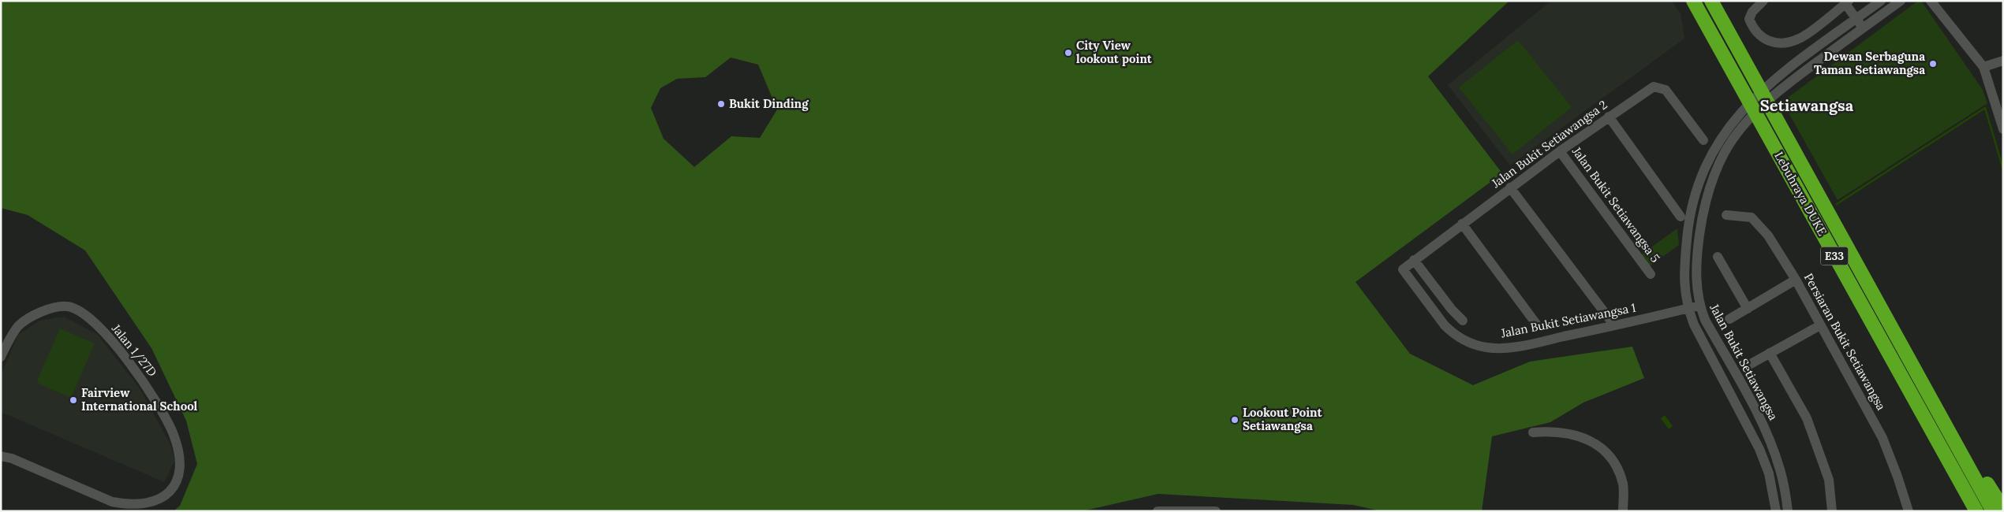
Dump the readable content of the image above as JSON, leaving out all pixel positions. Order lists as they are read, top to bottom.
{
  "streets": {
    "highway": ["Lebuhraya DUKE", "E33"],
    "street": [
      "Jalan Bukit Setiawangsa 2",
      "Jalan Bukit Setiawangsa 5",
      "Jalan Bukit Setiawangsa 1",
      "Persiaran Bukit Setiawangsa",
      "Jalan 1/27D",
      "Jalan Bukit Setiawangsa"
    ]
  },
  "crossings": [
    ["Jalan Bukit Setiawangsa 2", "Jalan Bukit Setiawangsa 5"],
    ["Jalan Bukit Setiawangsa 2", "Jalan Bukit Setiawangsa 1"],
    ["Jalan Bukit Setiawangsa 1", "Jalan Bukit Setiawangsa"]
  ],
  "districts": ["Setiawangsa"],
  "places": [
    "City View lookout point",
    "Dewan Serbaguna Taman Setiawangsa",
    "Bukit Dinding",
    "Fairview International School",
    "Lookout Point Setiawangsa"
  ]
}
